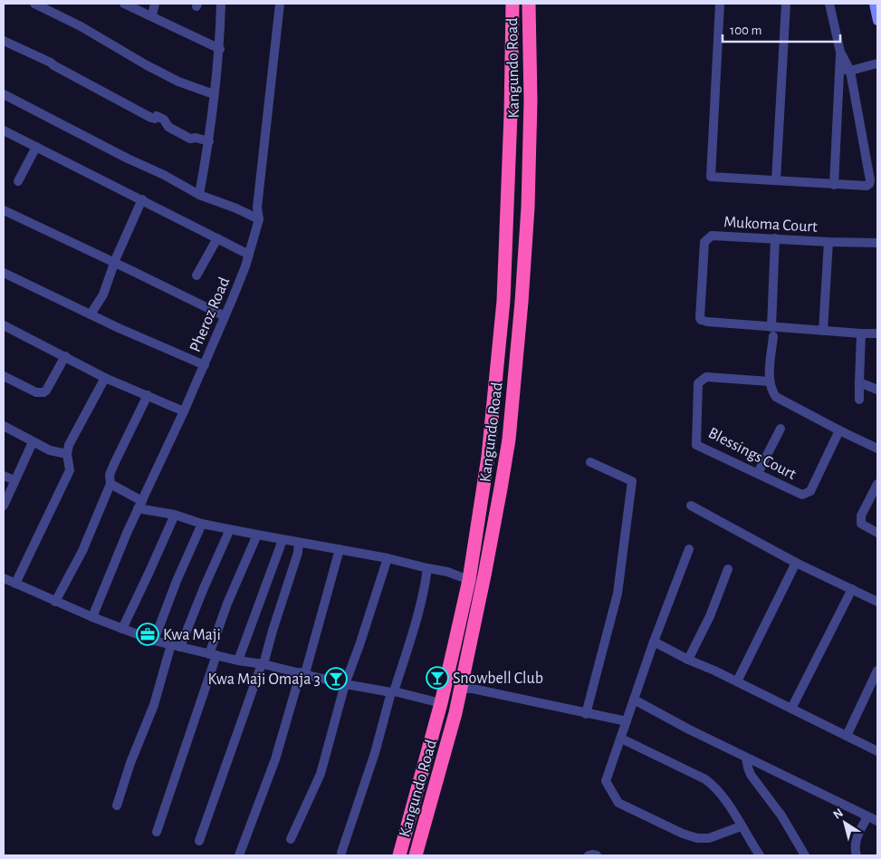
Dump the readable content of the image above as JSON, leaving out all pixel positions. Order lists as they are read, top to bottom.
{
  "streets": {
    "highway": ["Kangundo Road"],
    "street": ["Mukoma Court", "Pheroz Road", "Blessings Court"]
  },
  "places": {
    "office": ["Kwa Maji"],
    "bar": ["Snowbell Club", "Kwa Maji Omaja 3"]
  },
  "scale_bar": "100 m",
  "north": "top left"
}
